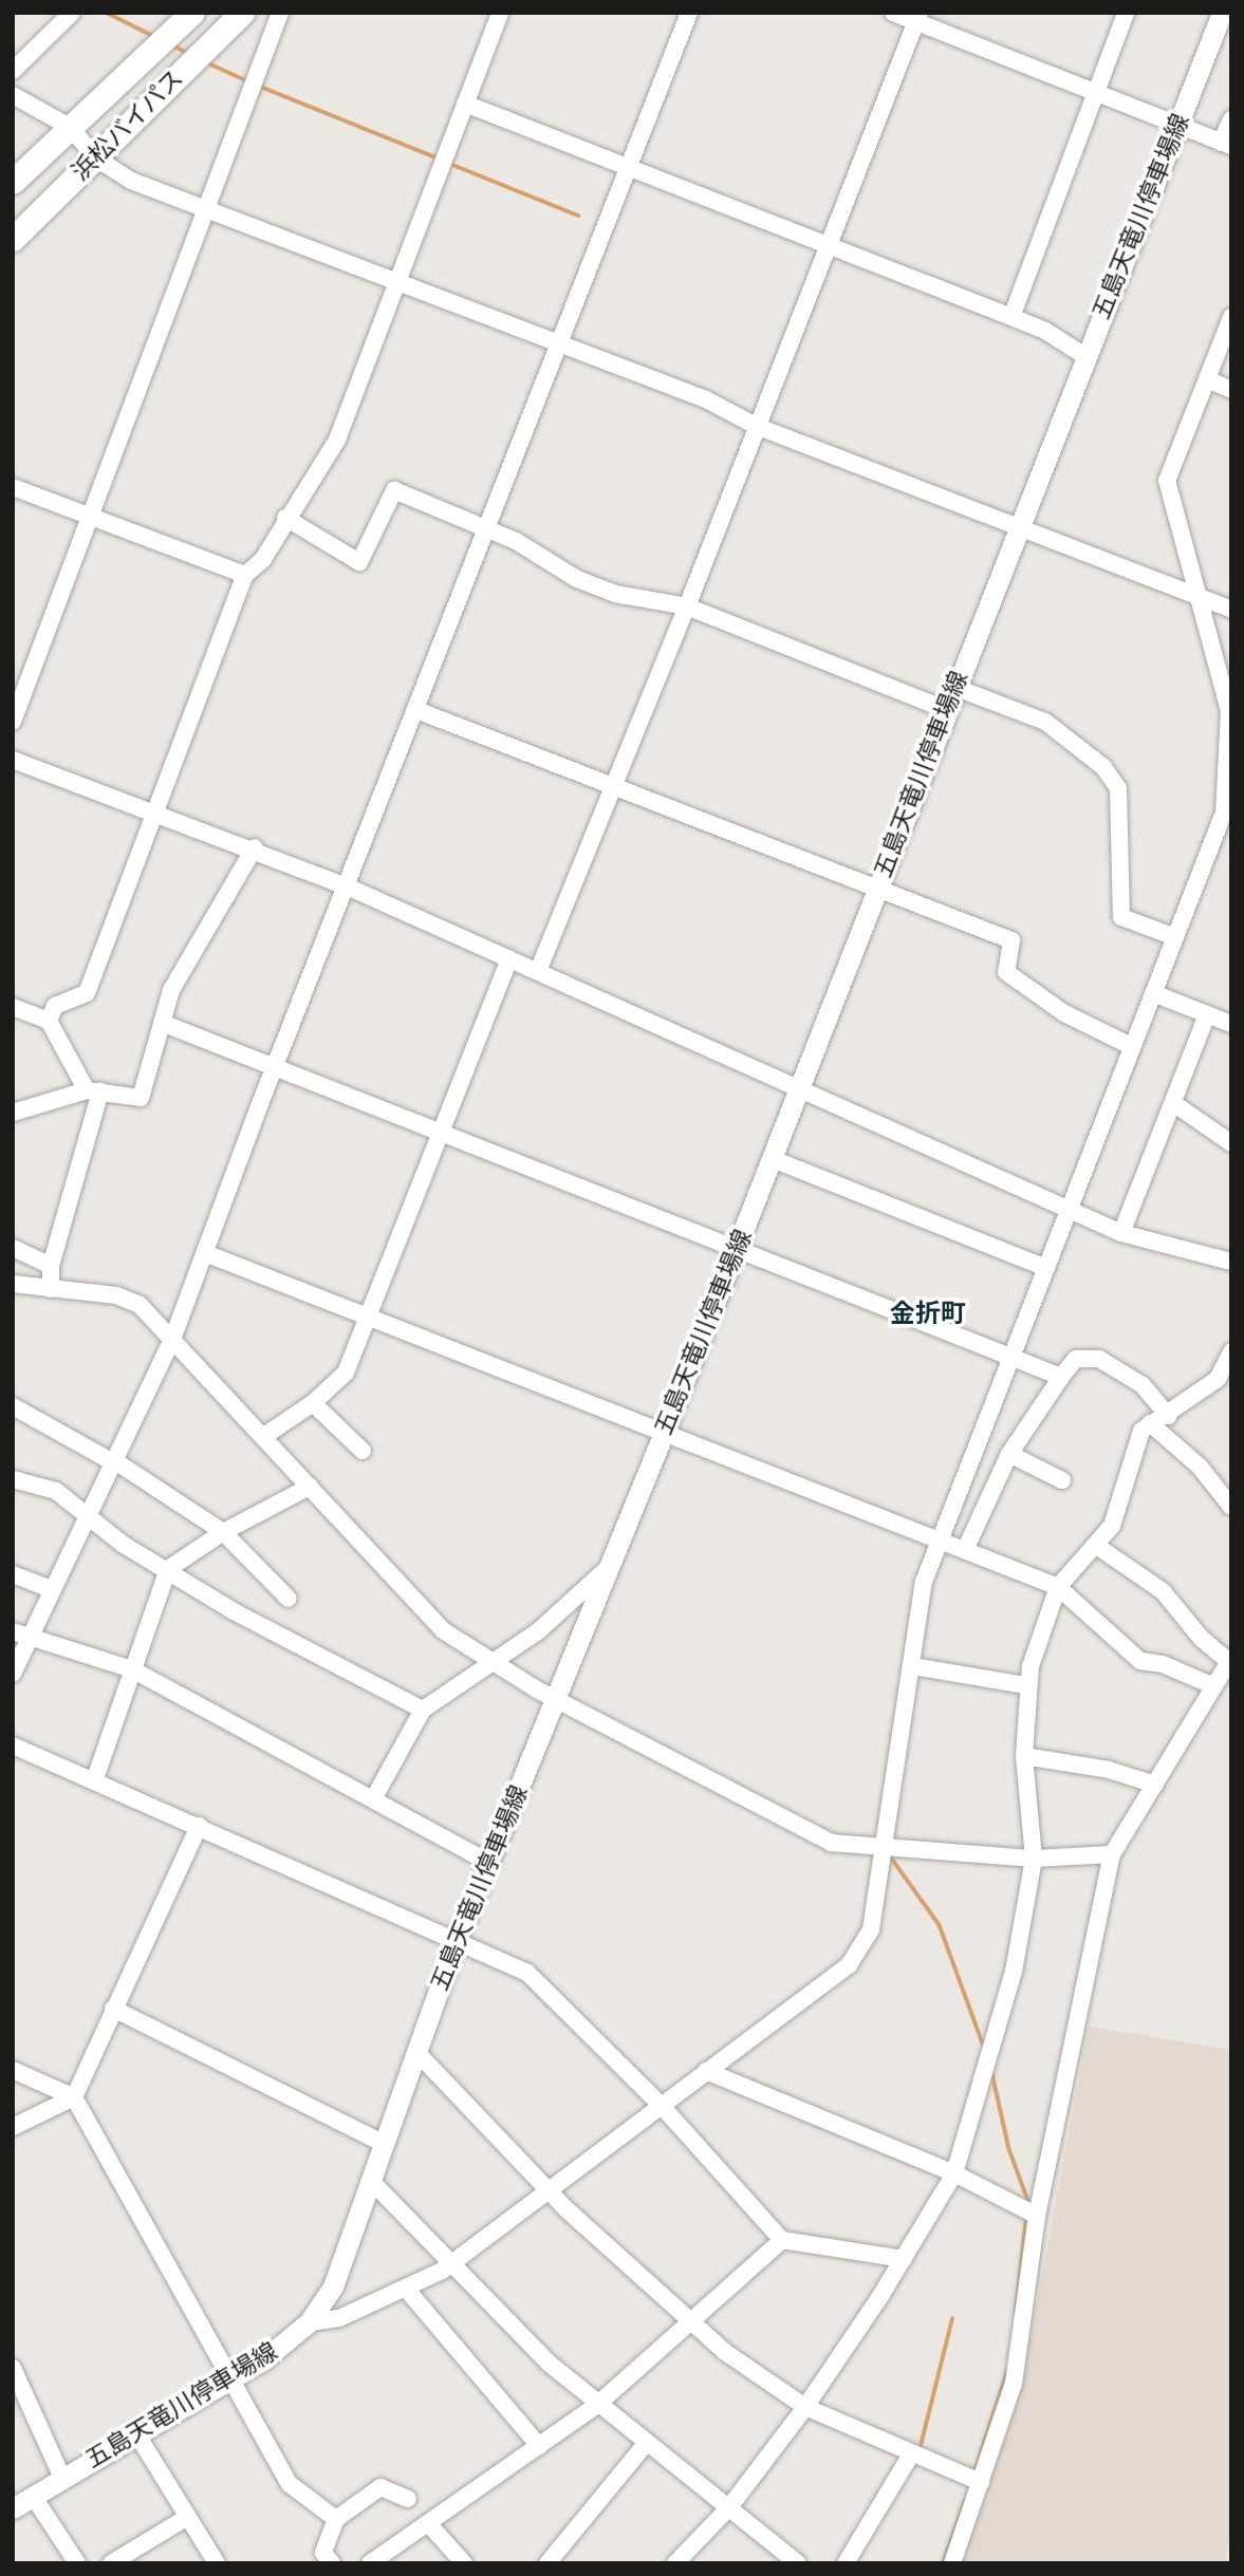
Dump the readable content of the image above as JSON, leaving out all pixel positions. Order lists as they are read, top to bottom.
{
  "streets": {
    "highway": ["浜松バイパス"],
    "main road": ["五島天竜川停車場線"]
  },
  "districts": ["金折町"]
}
